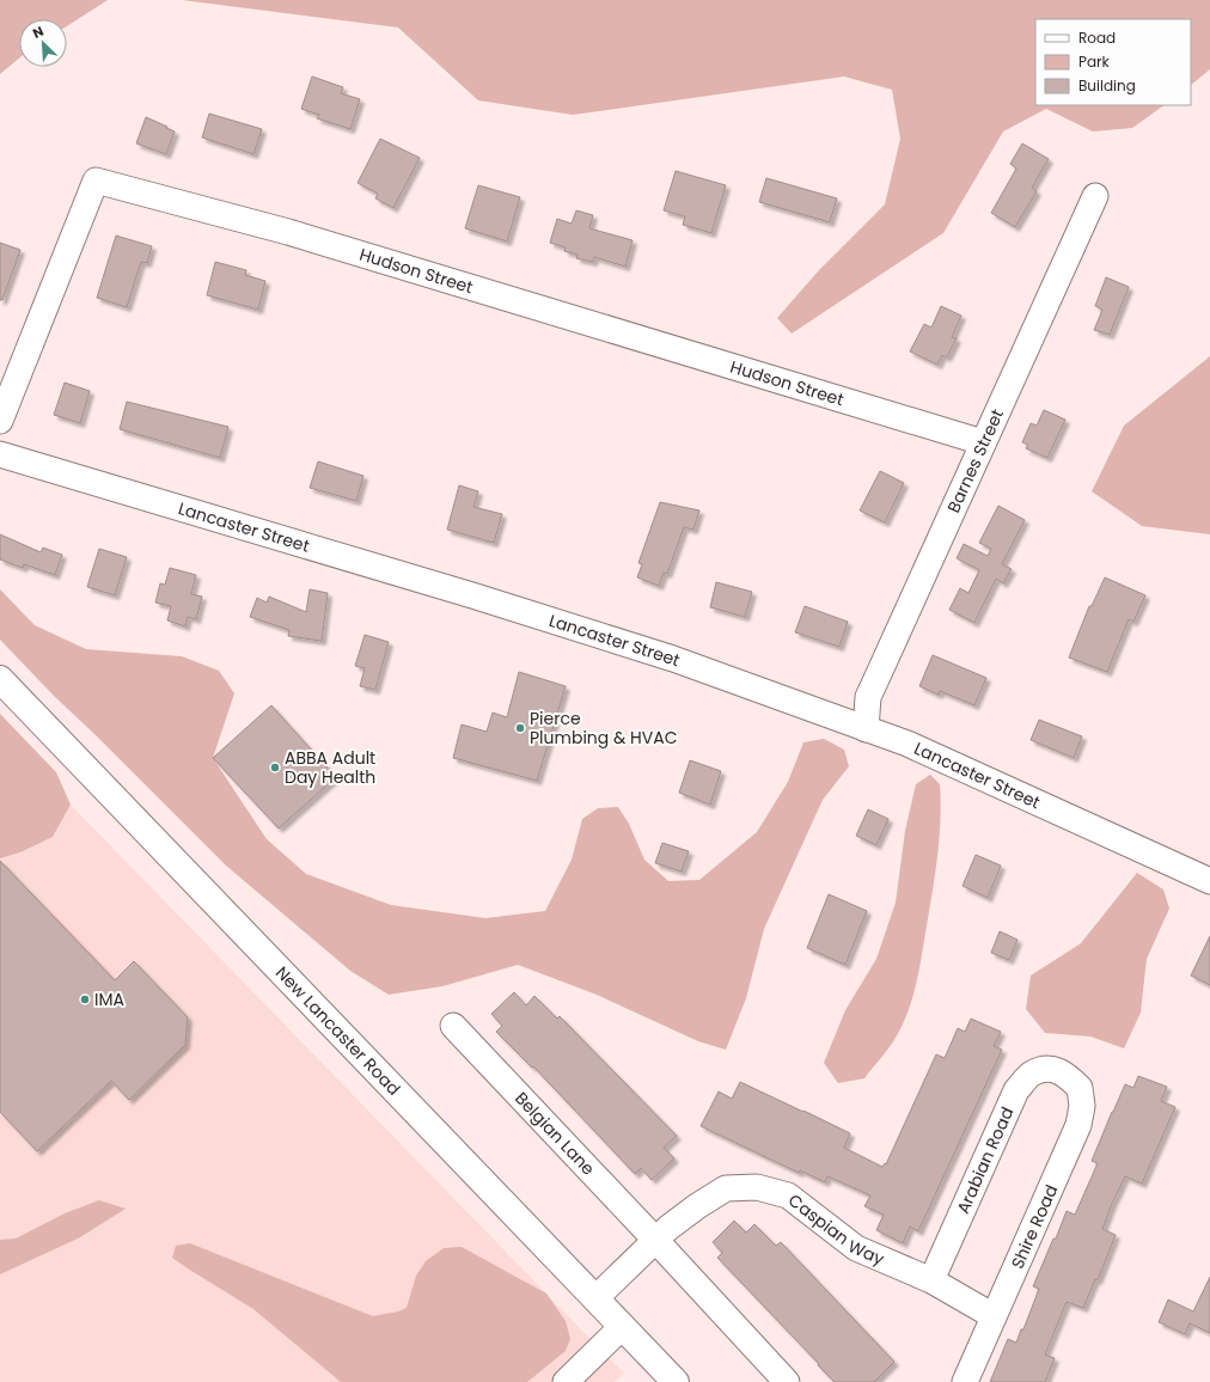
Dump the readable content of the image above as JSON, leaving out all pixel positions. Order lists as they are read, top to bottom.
{
  "streets": {
    "main road": ["New Lancaster Road"],
    "street": [
      "Hudson Street",
      "Barnes Street",
      "Lancaster Street",
      "Belgian Lane",
      "Arabian Road",
      "Shire Road",
      "Caspian Way"
    ]
  },
  "crossings": [
    ["Hudson Street", "Barnes Street"],
    ["Barnes Street", "Lancaster Street"],
    ["New Lancaster Road", "Caspian Way"],
    ["Belgian Lane", "Caspian Way"],
    ["Arabian Road", "Shire Road"],
    ["Arabian Road", "Caspian Way"],
    ["Shire Road", "Caspian Way"]
  ],
  "places": ["Pierce Plumbing & HVAC", "ABBA Adult Day Health", "IMA"],
  "legend": ["Road", "Park", "Building"],
  "north": "top left"
}
